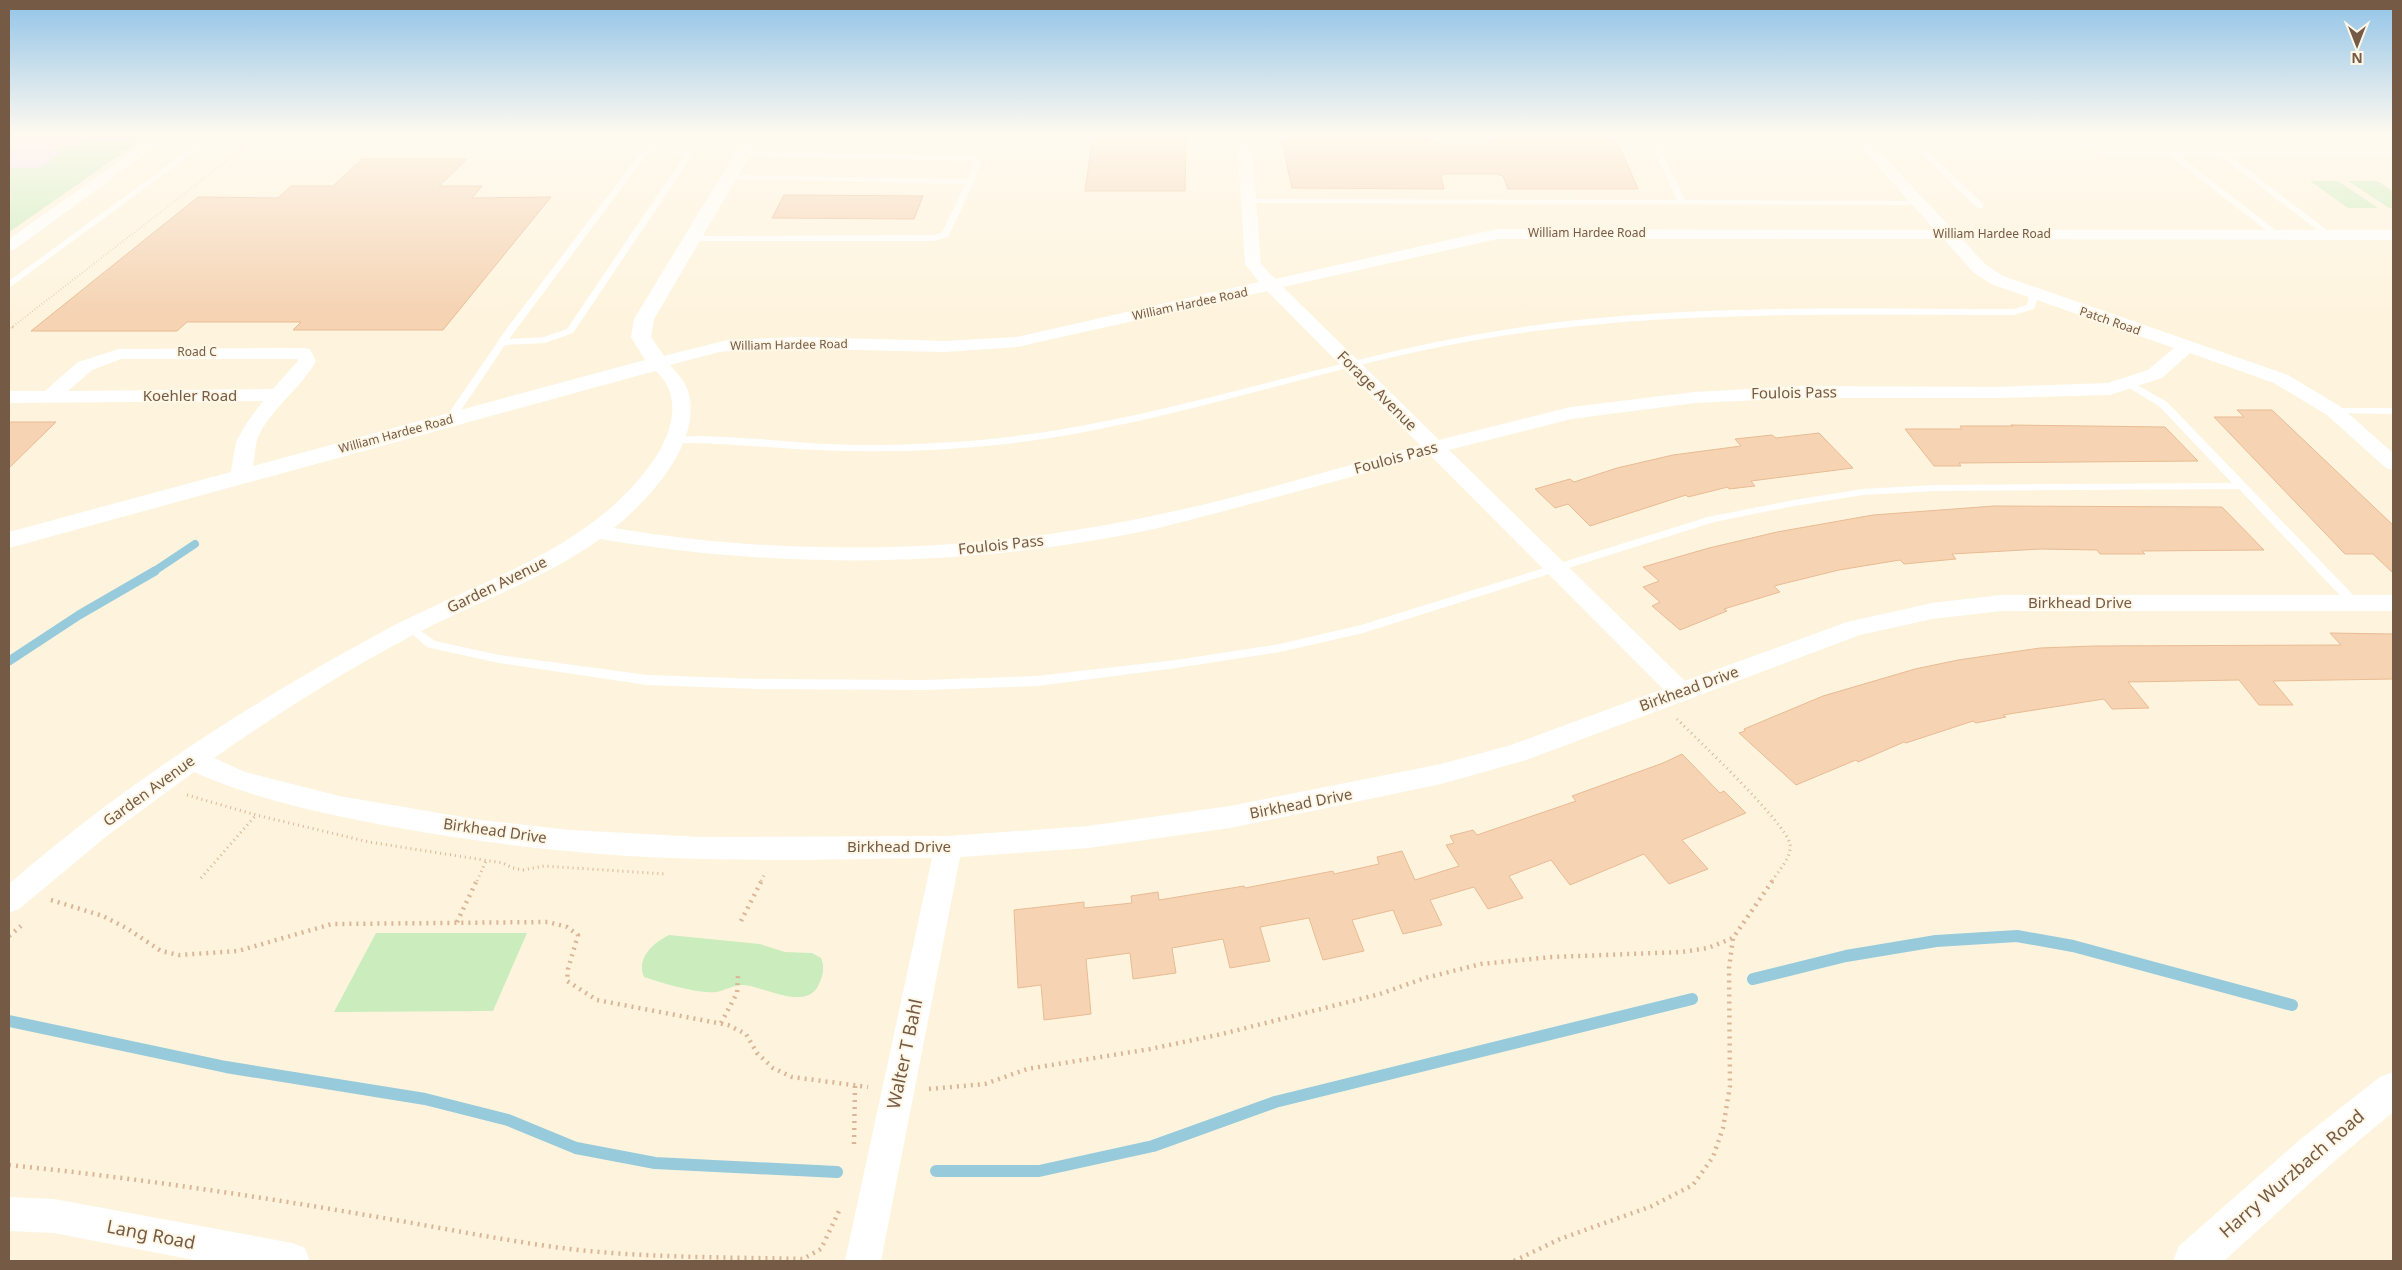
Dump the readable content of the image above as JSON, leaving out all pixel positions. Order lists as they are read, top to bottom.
{
  "streets": {
    "street": [
      "William Hardee Road",
      "Patch Road",
      "Road C",
      "Forage Avenue",
      "Foulois Pass",
      "Koehler Road",
      "Garden Avenue",
      "Birkhead Drive",
      "Walter T Bahl",
      "Harry Wurzbach Road",
      "Lang Road"
    ]
  },
  "crossings": [
    ["William Hardee Road", "Patch Road"],
    ["William Hardee Road", "Forage Avenue"],
    ["William Hardee Road", "Garden Avenue"],
    ["Patch Road", "Foulois Pass"],
    ["Road C", "Koehler Road"],
    ["Forage Avenue", "Foulois Pass"],
    ["Forage Avenue", "Birkhead Drive"],
    ["Foulois Pass", "Garden Avenue"],
    ["Garden Avenue", "Birkhead Drive"],
    ["Birkhead Drive", "Walter T Bahl"]
  ],
  "north": "bottom"
}
